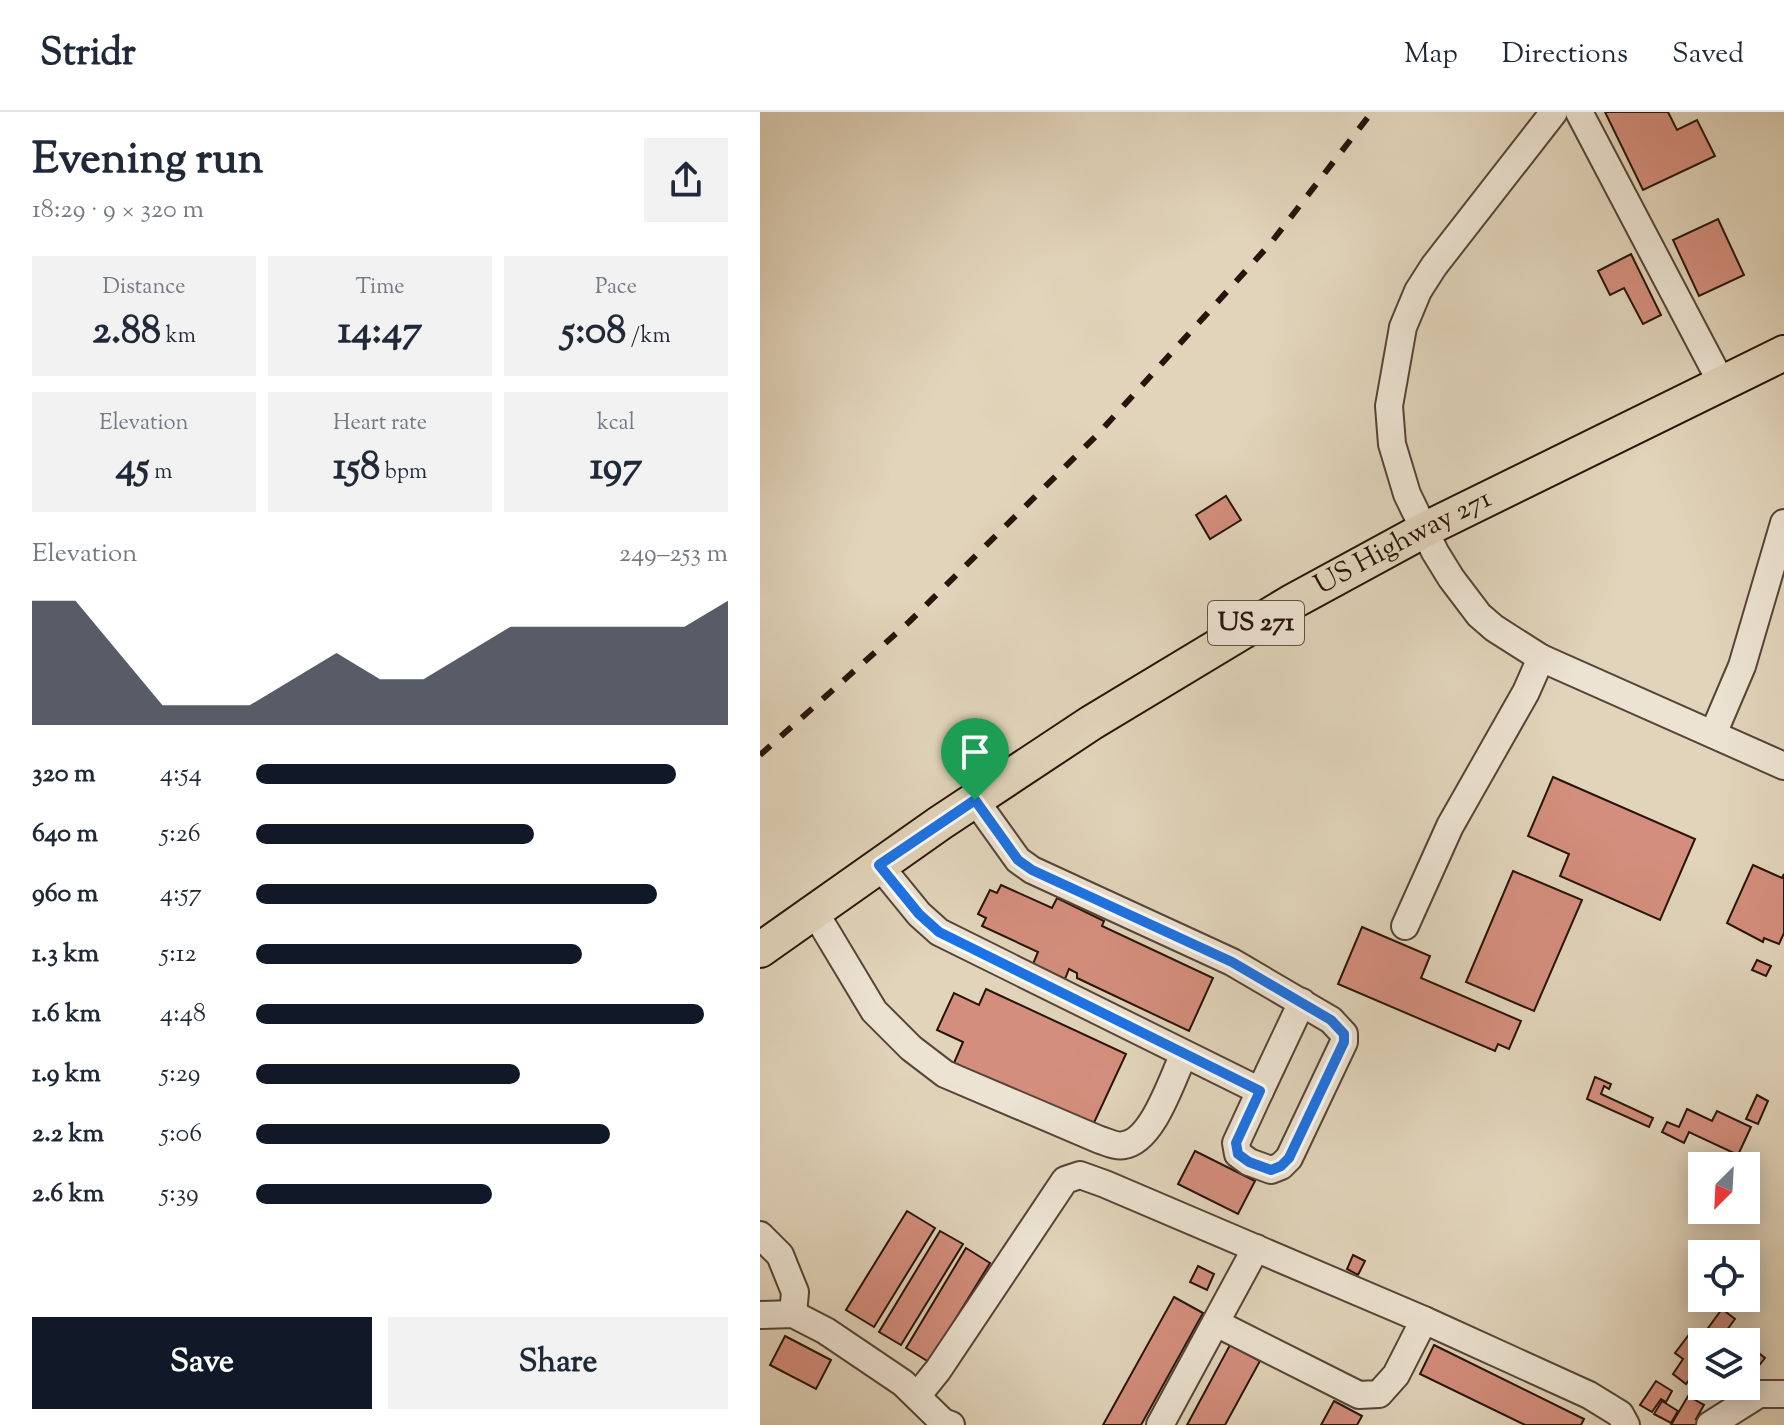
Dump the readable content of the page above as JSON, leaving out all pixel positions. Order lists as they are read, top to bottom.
{
  "streets": {
    "main road": ["US Highway 271", "US 271"]
  },
  "north": "bottom left",
  "page": {
    "header": "Stridr",
    "nav": ["Map", "Directions", "Saved"],
    "heading": ["Evening run", "18:29 · 9 × 320 m"],
    "stats": [
      ["Distance", "2.88 km"],
      ["Time", "14:47"],
      ["Pace", "5:08 /km"],
      ["Elevation", "45 m"],
      ["Heart rate", "158 bpm"],
      ["kcal", "197"]
    ],
    "chart": ["Elevation", "249–253 m"],
    "list": [
      {
        "name": "320 m",
        "note": "4:54"
      },
      {
        "name": "640 m",
        "note": "5:26"
      },
      {
        "name": "960 m",
        "note": "4:57"
      },
      {
        "name": "1.3 km",
        "note": "5:12"
      },
      {
        "name": "1.6 km",
        "note": "4:48"
      },
      {
        "name": "1.9 km",
        "note": "5:29"
      },
      {
        "name": "2.2 km",
        "note": "5:06"
      },
      {
        "name": "2.6 km",
        "note": "5:39"
      }
    ],
    "buttons": ["Save", "Share"]
  }
}
